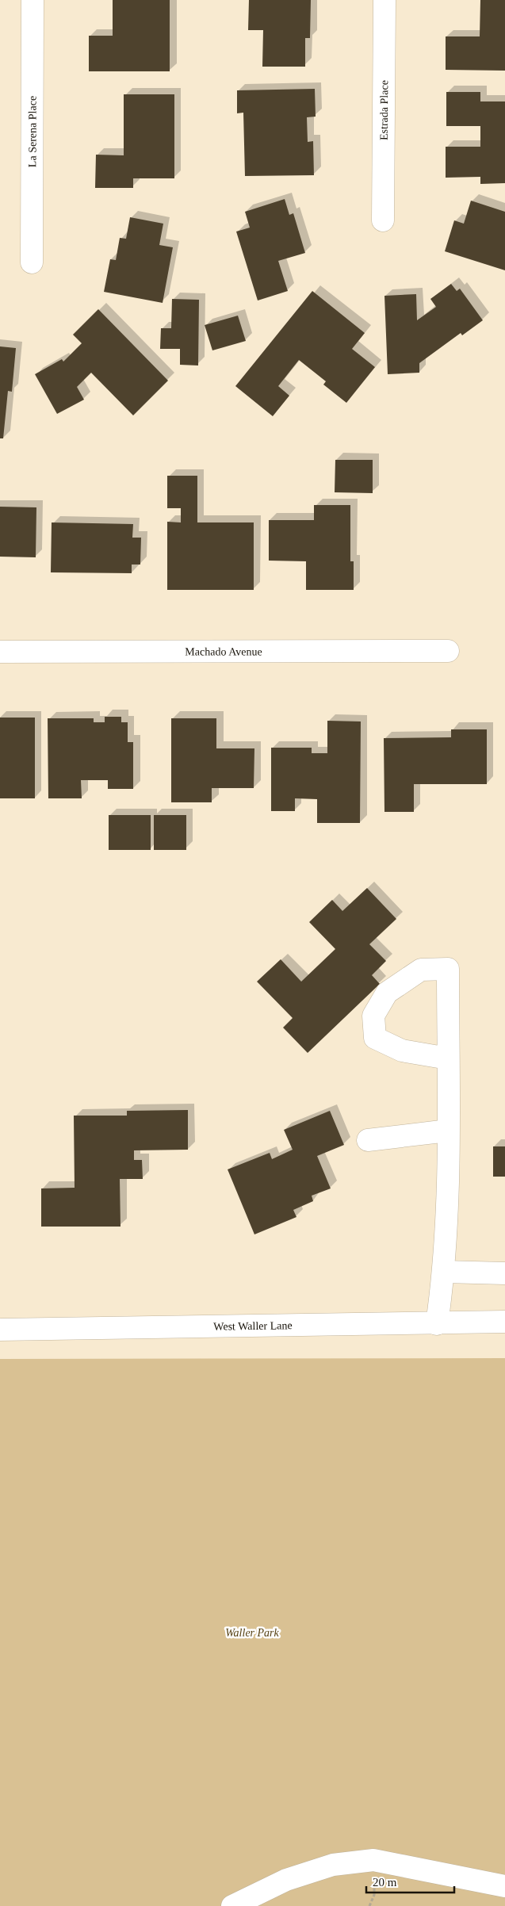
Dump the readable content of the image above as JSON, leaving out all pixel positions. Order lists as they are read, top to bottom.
{
  "streets": {
    "street": [
      "Estrada Place",
      "La Serena Place",
      "Machado Avenue",
      "West Waller Lane"
    ]
  },
  "parks": ["Waller Park"],
  "scale_bar": "20 m"
}
